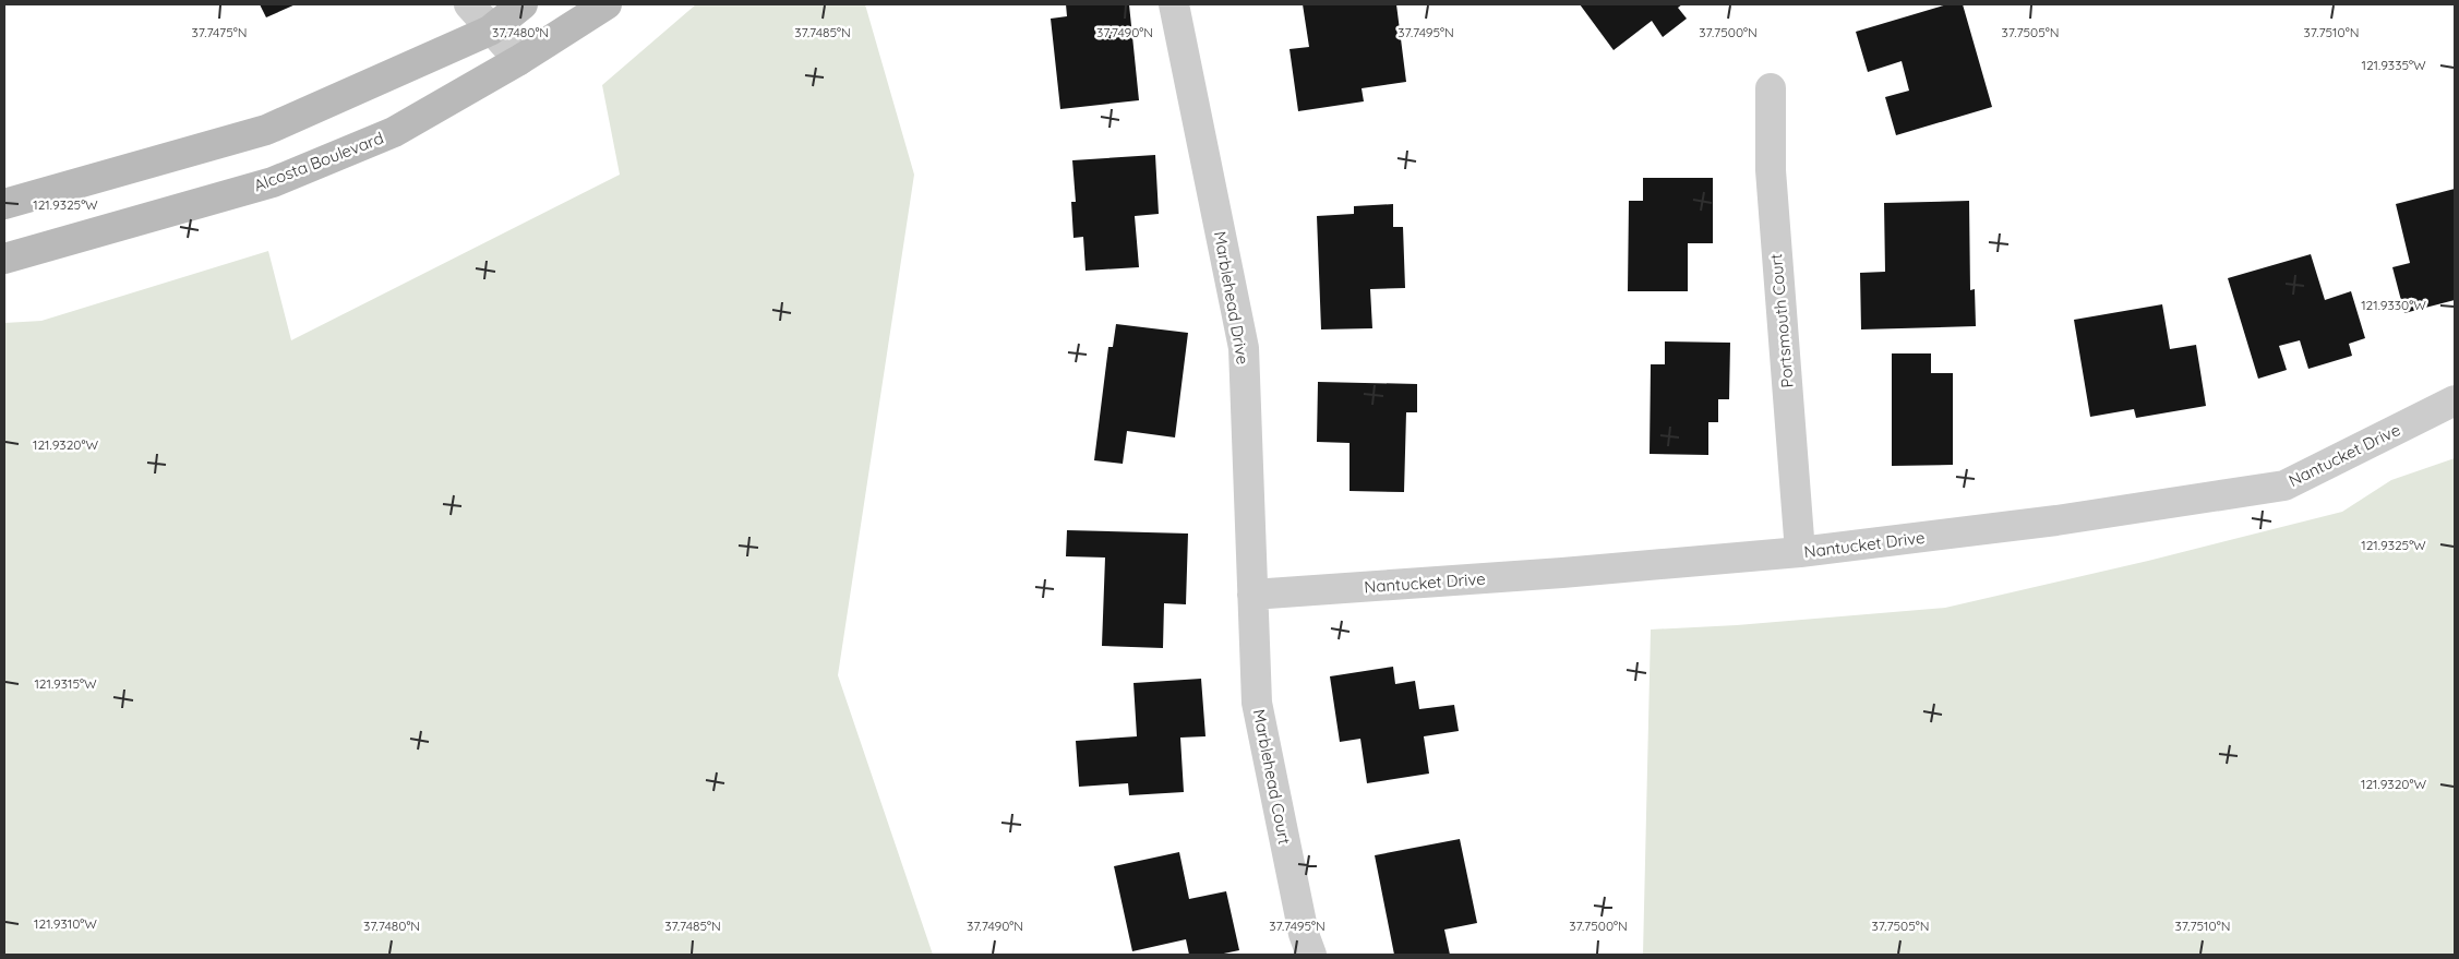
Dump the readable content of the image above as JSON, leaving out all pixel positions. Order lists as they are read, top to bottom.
{
  "streets": {
    "main road": ["Alcosta Boulevard"],
    "street": [
      "Marblehead Drive",
      "Portsmouth Court",
      "Nantucket Drive",
      "Marblehead Court"
    ]
  },
  "crossings": [
    ["Marblehead Drive", "Nantucket Drive"],
    ["Marblehead Drive", "Marblehead Court"],
    ["Portsmouth Court", "Nantucket Drive"],
    ["Nantucket Drive", "Marblehead Court"]
  ],
  "coordinates": [
    "37.7475°N",
    "37.7480°N",
    "37.7485°N",
    "37.7490°N",
    "37.7495°N",
    "37.7500°N",
    "37.7505°N",
    "37.7510°N",
    "121.9335°W",
    "121.9325°W",
    "121.9330°W",
    "121.9320°W",
    "121.9315°W",
    "121.9310°W"
  ]
}
